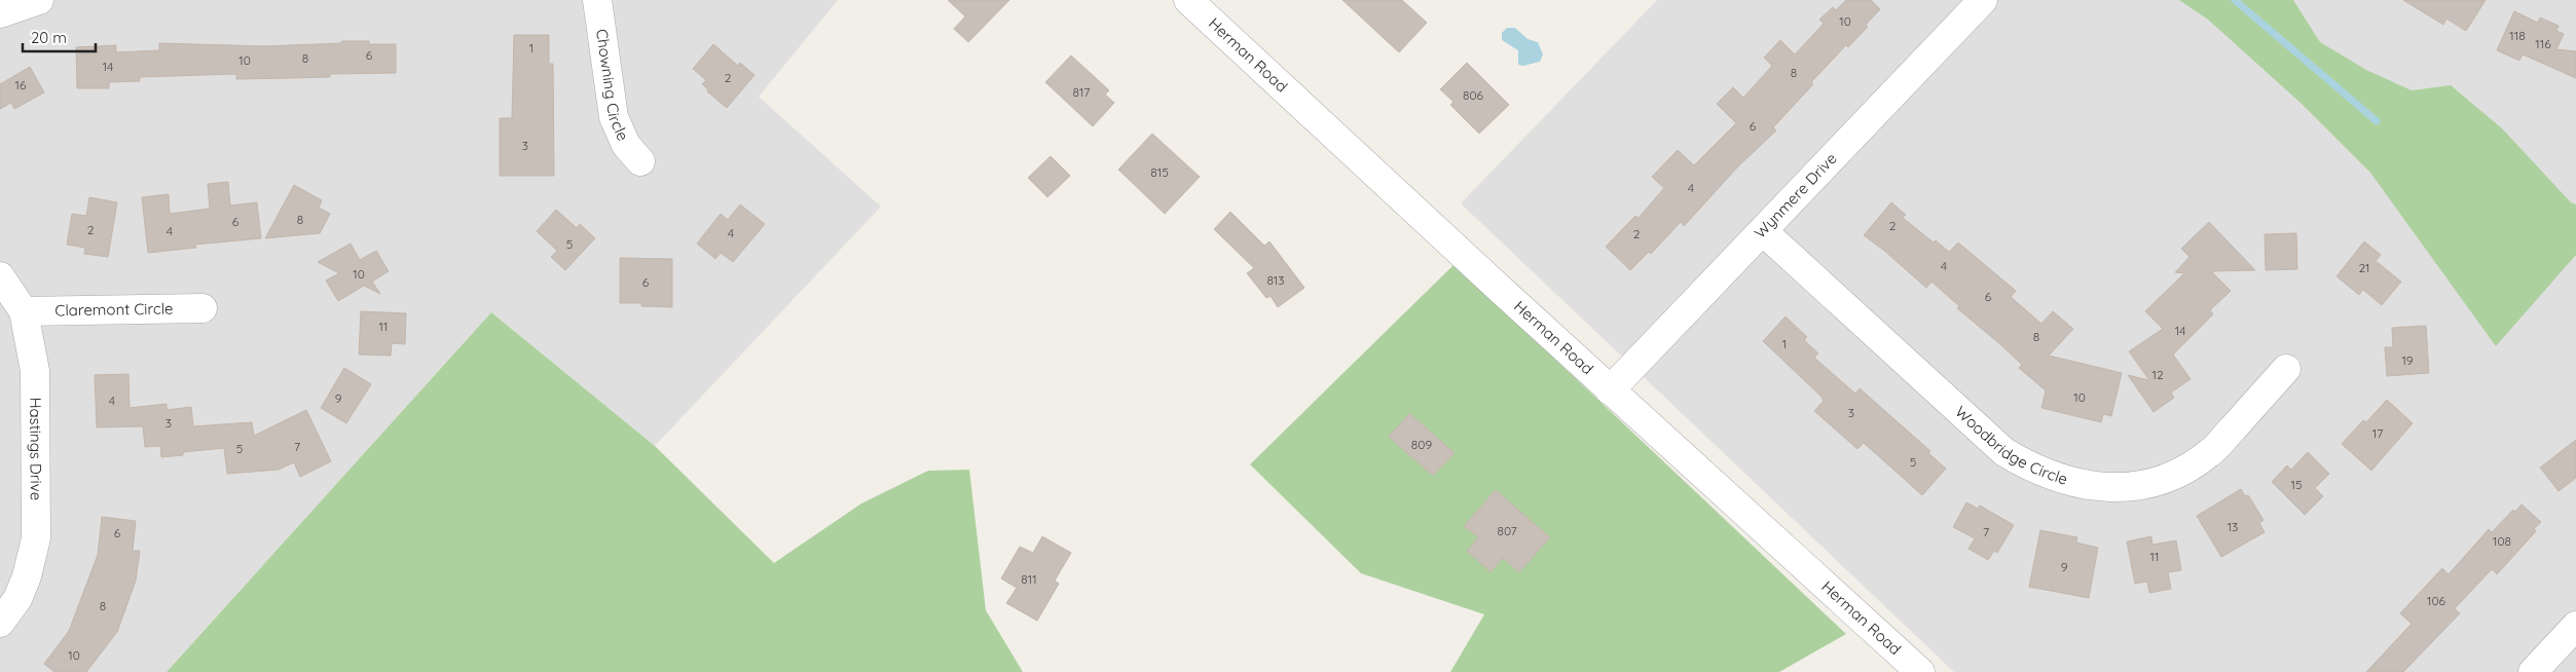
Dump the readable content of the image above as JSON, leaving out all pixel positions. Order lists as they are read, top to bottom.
{
  "streets": {
    "street": [
      "Herman Road",
      "Chowning Circle",
      "Wynmere Drive",
      "Claremont Circle",
      "Woodbridge Circle",
      "Hastings Drive"
    ]
  },
  "crossings": [
    ["Herman Road", "Wynmere Drive"],
    ["Wynmere Drive", "Woodbridge Circle"],
    ["Claremont Circle", "Hastings Drive"]
  ],
  "house_numbers": [
    "10",
    "118",
    "116",
    "1",
    "6",
    "8",
    "10",
    "14",
    "8",
    "2",
    "16",
    "817",
    "806",
    "6",
    "3",
    "815",
    "4",
    "8",
    "6",
    "2",
    "2",
    "4",
    "4",
    "2",
    "5",
    "4",
    "21",
    "10",
    "813",
    "6",
    "6",
    "11",
    "14",
    "8",
    "1",
    "19",
    "12",
    "10",
    "9",
    "4",
    "3",
    "3",
    "17",
    "809",
    "7",
    "5",
    "5",
    "15",
    "13",
    "807",
    "7",
    "6",
    "108",
    "11",
    "9",
    "811",
    "106",
    "8",
    "10"
  ],
  "scale_bar": "20 m"
}
